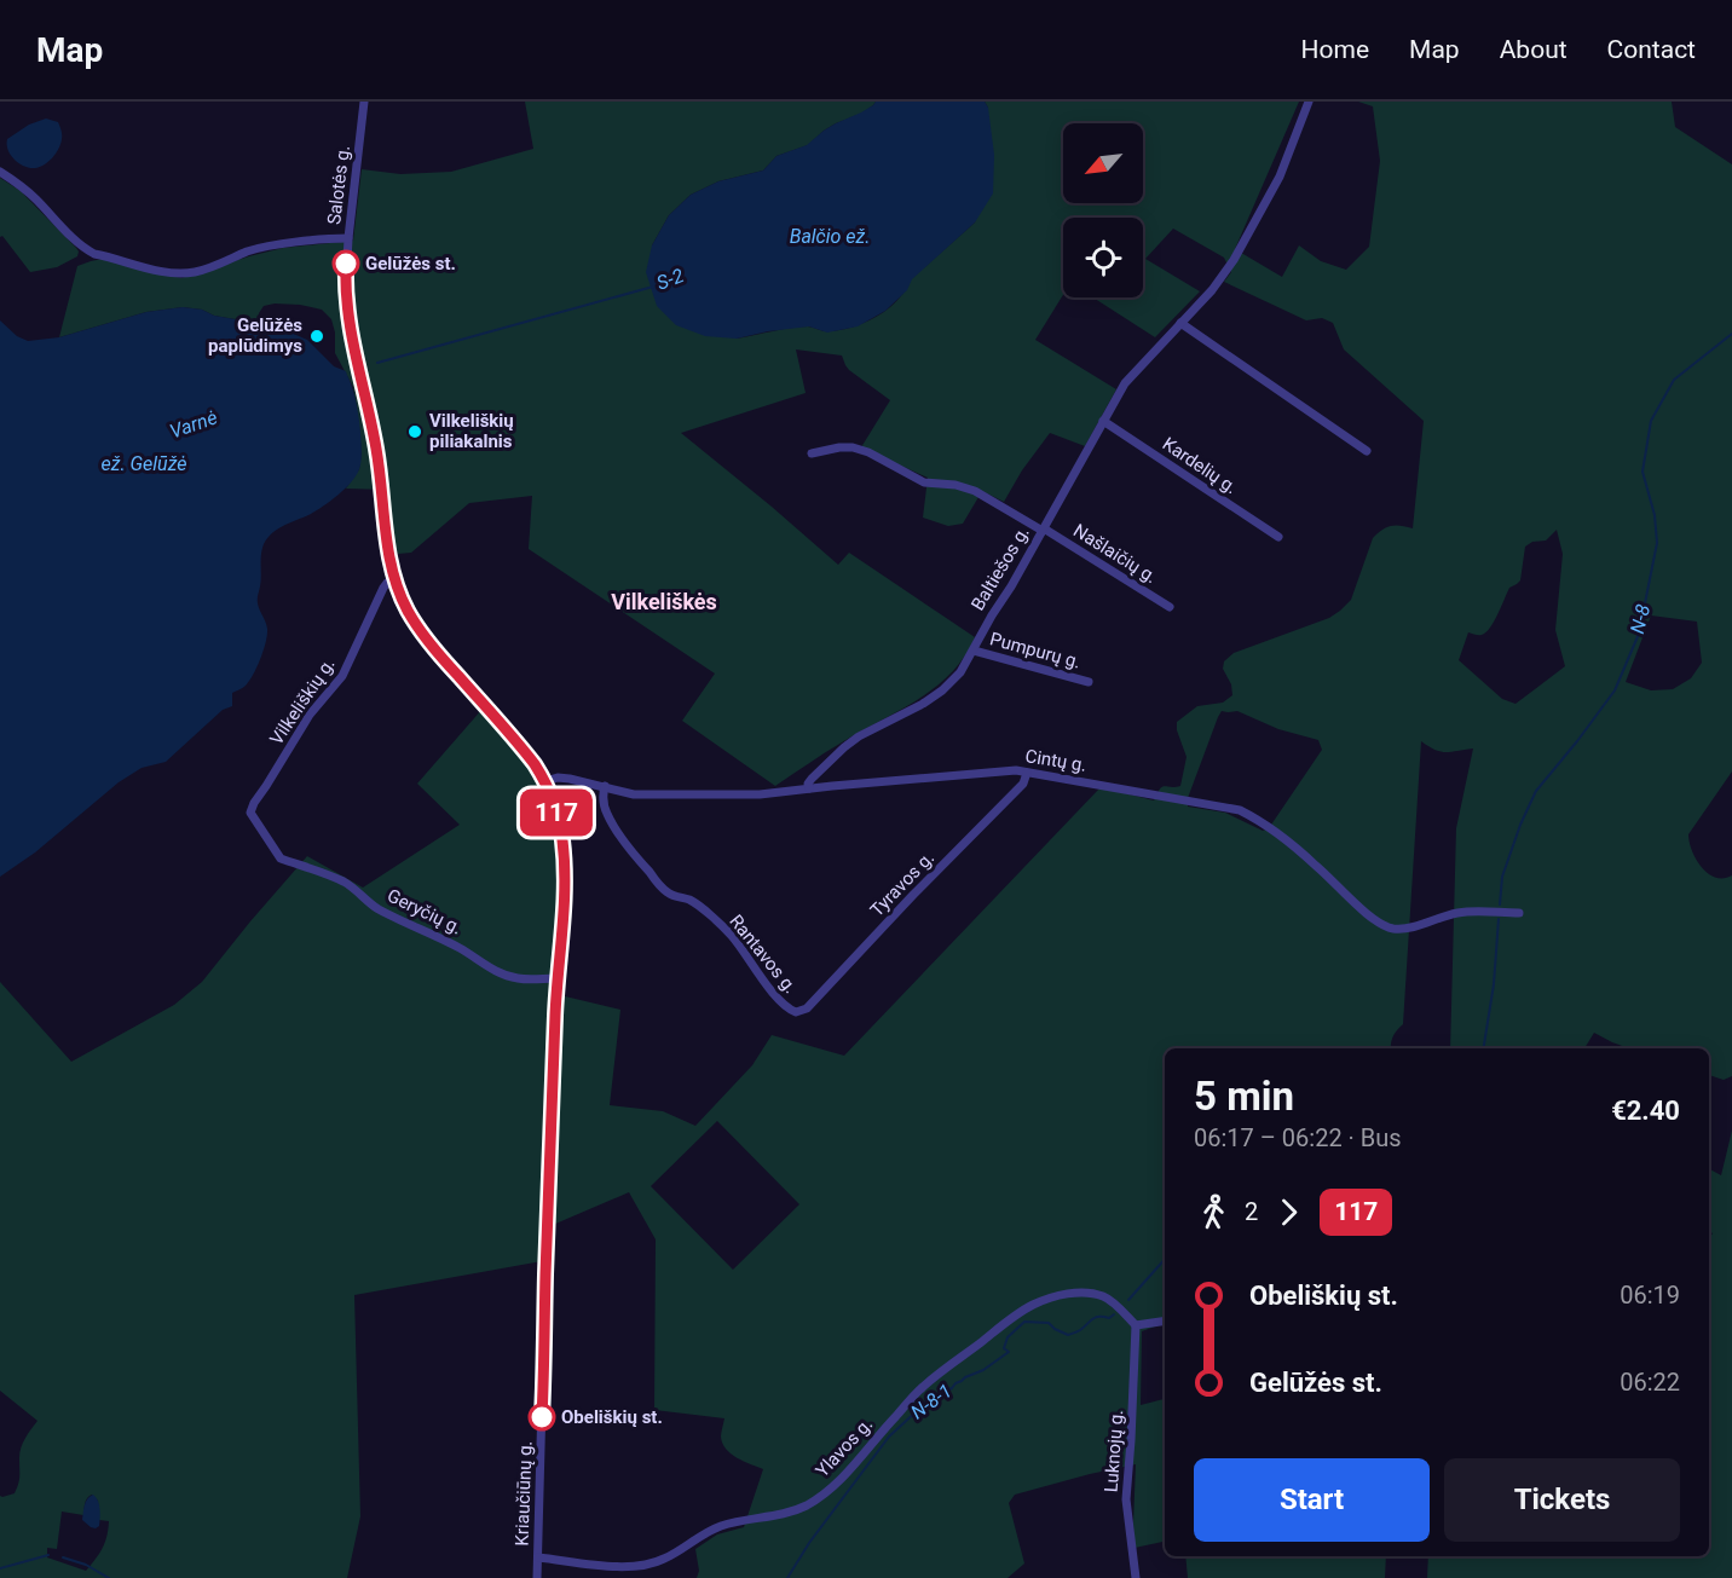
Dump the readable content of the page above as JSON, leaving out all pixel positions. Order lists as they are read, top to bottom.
{
  "streets": {
    "street": [
      "Salotės g.",
      "Kardelių g.",
      "Našlaičių g.",
      "Baltiešos g.",
      "Pumpurų g.",
      "Vilkeliškių g.",
      "Cintų g.",
      "Tyravos g.",
      "Geryčių g.",
      "Rantavos g.",
      "Ylavos g.",
      "Luknojų g.",
      "Kriaučiūnų g."
    ]
  },
  "crossings": [
    ["Salotės g.", "Vilkeliškių g."],
    ["Salotės g.", "Cintų g."],
    ["Salotės g.", "Geryčių g."],
    ["Salotės g.", "Kriaučiūnų g."],
    ["Kardelių g.", "Baltiešos g."],
    ["Našlaičių g.", "Baltiešos g."],
    ["Baltiešos g.", "Pumpurų g."],
    ["Baltiešos g.", "Cintų g."],
    ["Vilkeliškių g.", "Geryčių g."],
    ["Cintų g.", "Tyravos g."],
    ["Cintų g.", "Rantavos g."],
    ["Tyravos g.", "Rantavos g."],
    ["Geryčių g.", "Kriaučiūnų g."],
    ["Ylavos g.", "Luknojų g."],
    ["Ylavos g.", "Kriaučiūnų g."]
  ],
  "districts": ["Vilkeliškės"],
  "water": [
    "Balčio ež.",
    "S-2",
    "Varnė",
    "ež. Gelūžė",
    "N-8",
    "N-8-1"
  ],
  "places": [
    "Gelūžės st.",
    "Gelūžės paplūdimys",
    "Vilkeliškių piliakalnis",
    "Obeliškių st."
  ],
  "lines": ["bus line 117"],
  "north": "bottom left",
  "page": {
    "header": "Map",
    "nav": [
      "Home",
      "Map",
      "About",
      "Contact"
    ],
    "on_map": "117",
    "heading": ["5 min", "06:17 – 06:22 · Bus", "€2.40"],
    "legs": ["2", "117"],
    "list": [
      {
        "name": "Obeliškių st.",
        "value": "06:19"
      },
      {
        "name": "Gelūžės st.",
        "value": "06:22"
      }
    ],
    "buttons": ["Start", "Tickets"]
  }
}
